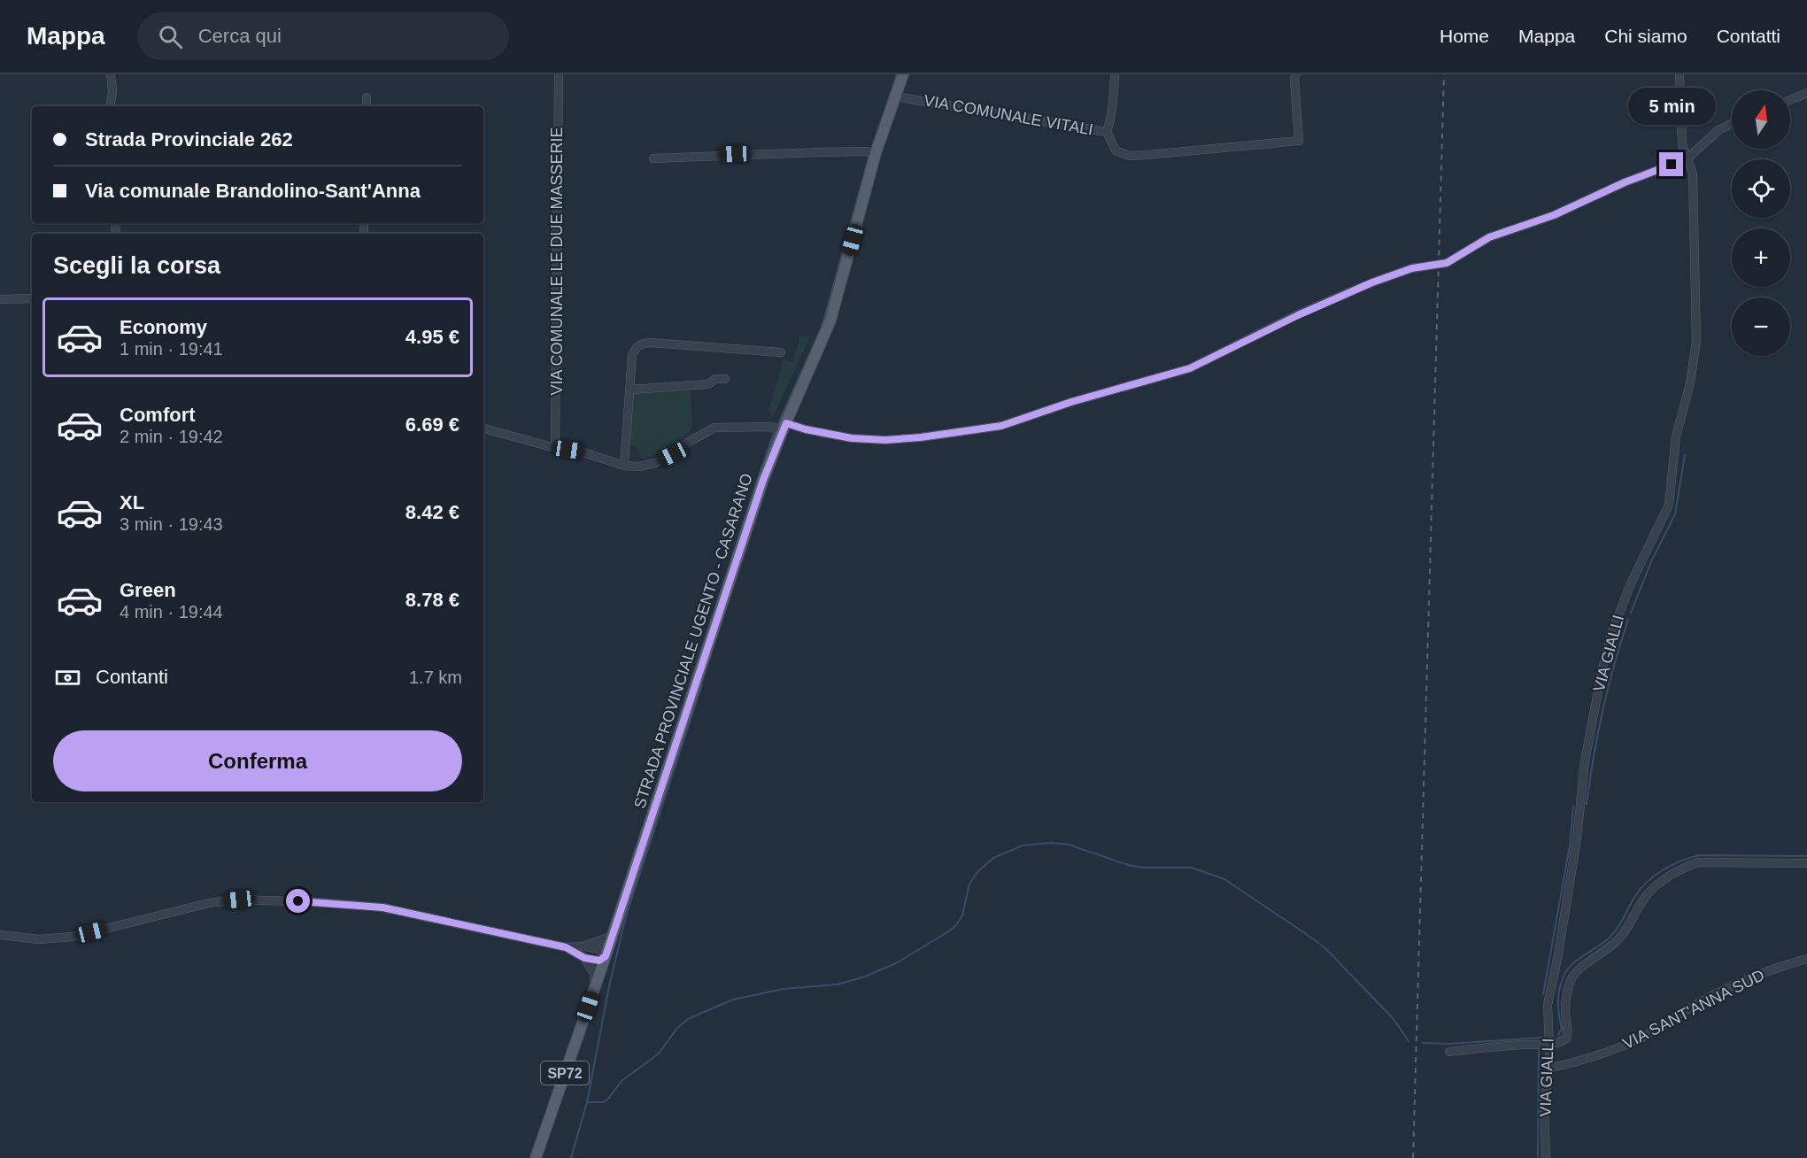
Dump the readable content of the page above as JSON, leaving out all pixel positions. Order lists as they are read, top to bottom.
{
  "streets": {
    "main road": ["STRADA PROVINCIALE UGENTO - CASARANO", "SP72"],
    "street": [
      "VIA COMUNALE VITALI",
      "VIA COMUNALE LE DUE MASSERIE",
      "VIA GIALLI",
      "VIA SANT'ANNA SUD"
    ]
  },
  "crossings": [
    ["VIA COMUNALE VITALI", "STRADA PROVINCIALE UGENTO - CASARANO"],
    ["VIA GIALLI", "VIA SANT'ANNA SUD"]
  ],
  "north": "top",
  "page": {
    "header": "Mappa",
    "search": "Cerca qui",
    "nav": [
      "Home",
      "Mappa",
      "Chi siamo",
      "Contatti"
    ],
    "bubble": "5 min",
    "map_buttons": ["+", "−"],
    "banner": ["Strada Provinciale 262", "Via comunale Brandolino-Sant'Anna"],
    "heading": "Scegli la corsa",
    "list": [
      {
        "name": "Economy",
        "note": "1 min · 19:41",
        "value": "4.95 €"
      },
      {
        "name": "Comfort",
        "note": "2 min · 19:42",
        "value": "6.69 €"
      },
      {
        "name": "XL",
        "note": "3 min · 19:43",
        "value": "8.42 €"
      },
      {
        "name": "Green",
        "note": "4 min · 19:44",
        "value": "8.78 €"
      }
    ],
    "pay": ["Contanti", "1.7 km"],
    "buttons": "Conferma"
  }
}
